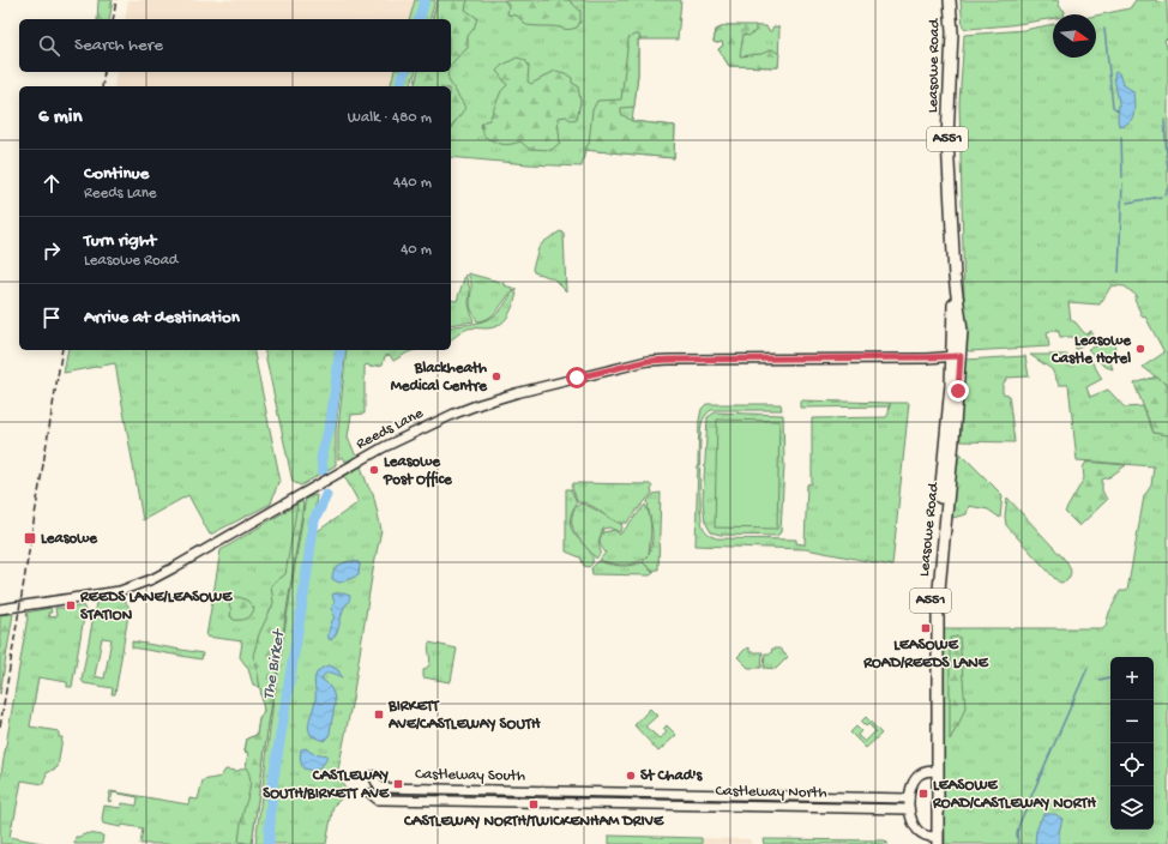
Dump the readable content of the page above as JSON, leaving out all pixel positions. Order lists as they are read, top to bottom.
{
  "streets": {
    "main road": ["Leasowe Road", "A551"],
    "street": ["Reeds Lane", "Castleway South", "Castleway North"]
  },
  "crossings": [
    ["Leasowe Road", "Reeds Lane"],
    ["Leasowe Road", "Castleway North"],
    ["Castleway South", "Castleway North"]
  ],
  "water": ["The Birket"],
  "places": {
    "other": [
      "Leasowe Castle Hotel",
      "Blackheath Medical Centre",
      "Leasowe Post Office",
      "St Chad's"
    ],
    "transit": [
      "Leasowe",
      "REEDS LANE/LEASOWE STATION",
      "LEASOWE ROAD/REEDS LANE",
      "BIRKETT AVE/CASTLEWAY SOUTH",
      "CASTLEWAY SOUTH/BIRKETT AVE",
      "LEASOWE ROAD/CASTLEWAY NORTH",
      "CASTLEWAY NORTH/TWICKENHAM DRIVE"
    ]
  },
  "north": "right",
  "page": {
    "search": "Search here",
    "heading": ["6 min", "Walk · 480 m"],
    "list": [
      ["Continue", "Reeds Lane", "440 m"],
      ["Turn right", "Leasowe Road", "40 m"],
      "Arrive at destination"
    ],
    "map_buttons": ["+", "−"]
  }
}
